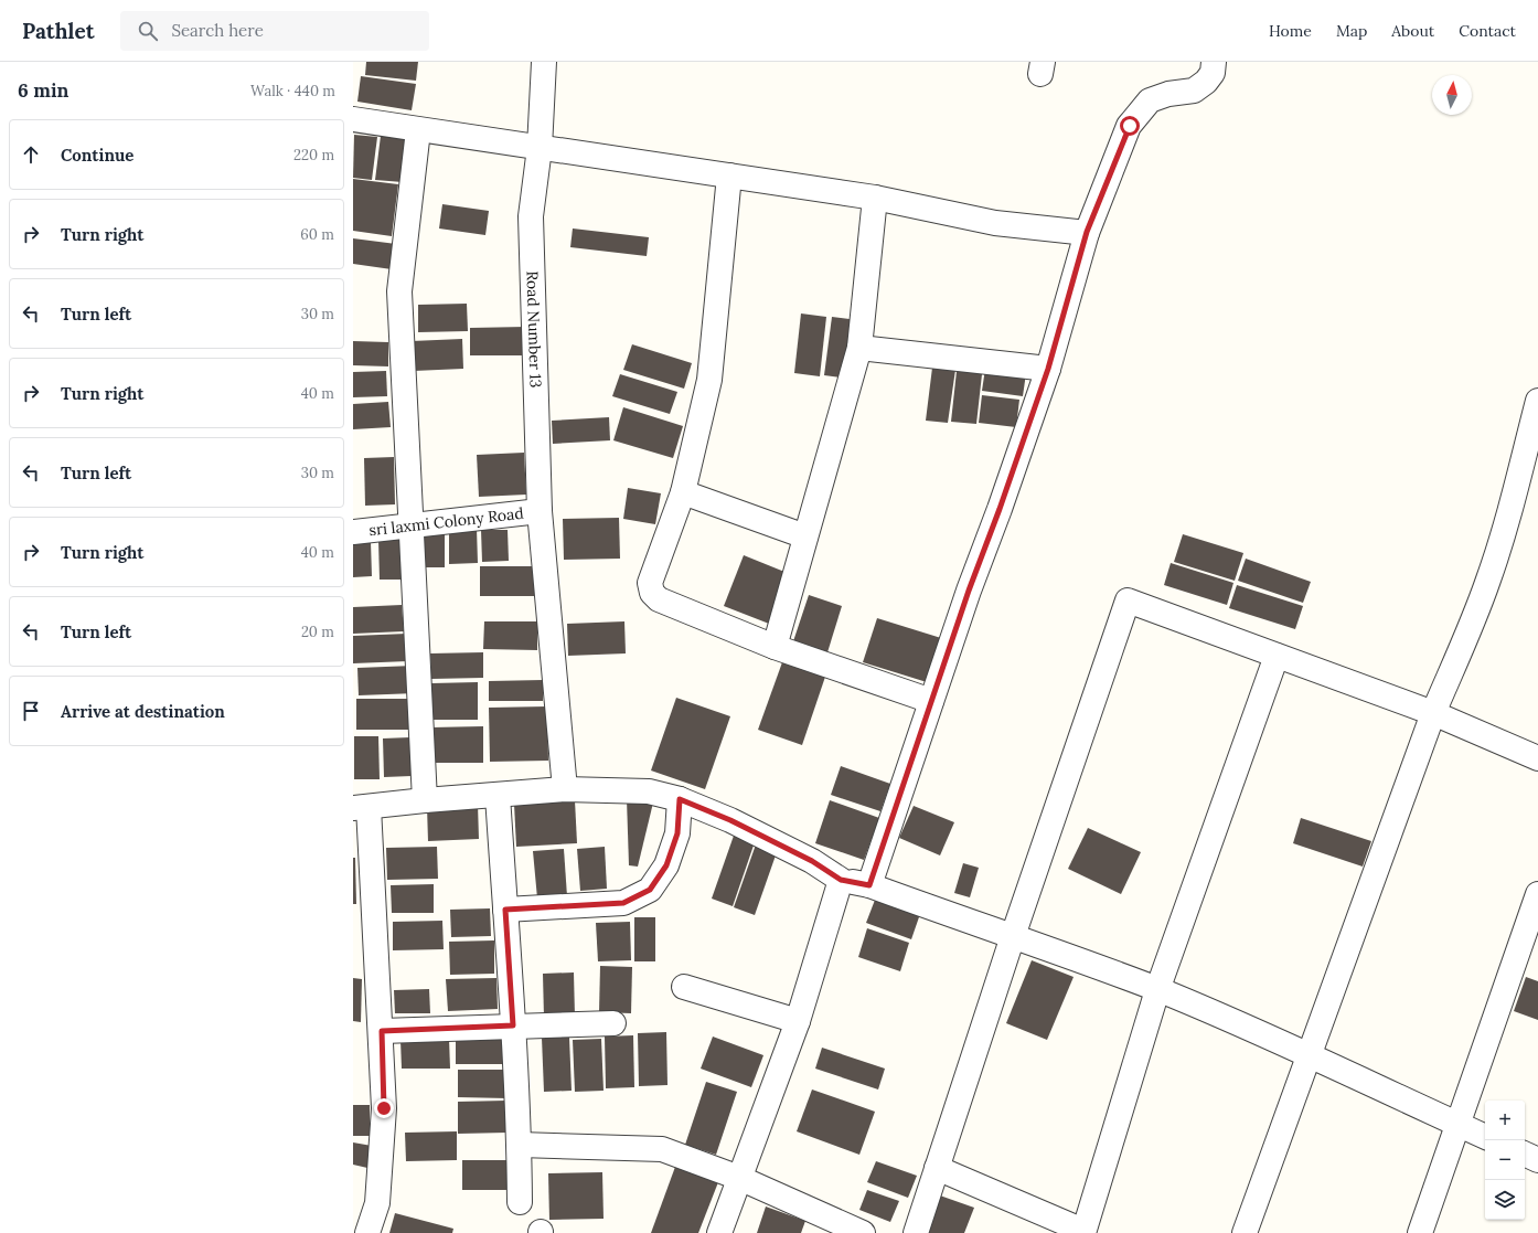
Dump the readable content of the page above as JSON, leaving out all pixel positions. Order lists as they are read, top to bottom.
{
  "streets": {
    "street": ["Road Number 13", "sri laxmi Colony Road"]
  },
  "crossings": [
    ["Road Number 13", "sri laxmi Colony Road"]
  ],
  "north": "top",
  "page": {
    "header": "Pathlet",
    "search": "Search here",
    "nav": [
      "Home",
      "Map",
      "About",
      "Contact"
    ],
    "heading": ["6 min", "Walk · 440 m"],
    "list": [
      ["Continue", "220 m"],
      ["Turn right", "60 m"],
      ["Turn left", "30 m"],
      ["Turn right", "40 m"],
      ["Turn left", "30 m"],
      ["Turn right", "40 m"],
      ["Turn left", "20 m"],
      "Arrive at destination"
    ],
    "map_buttons": ["+", "−"]
  }
}
